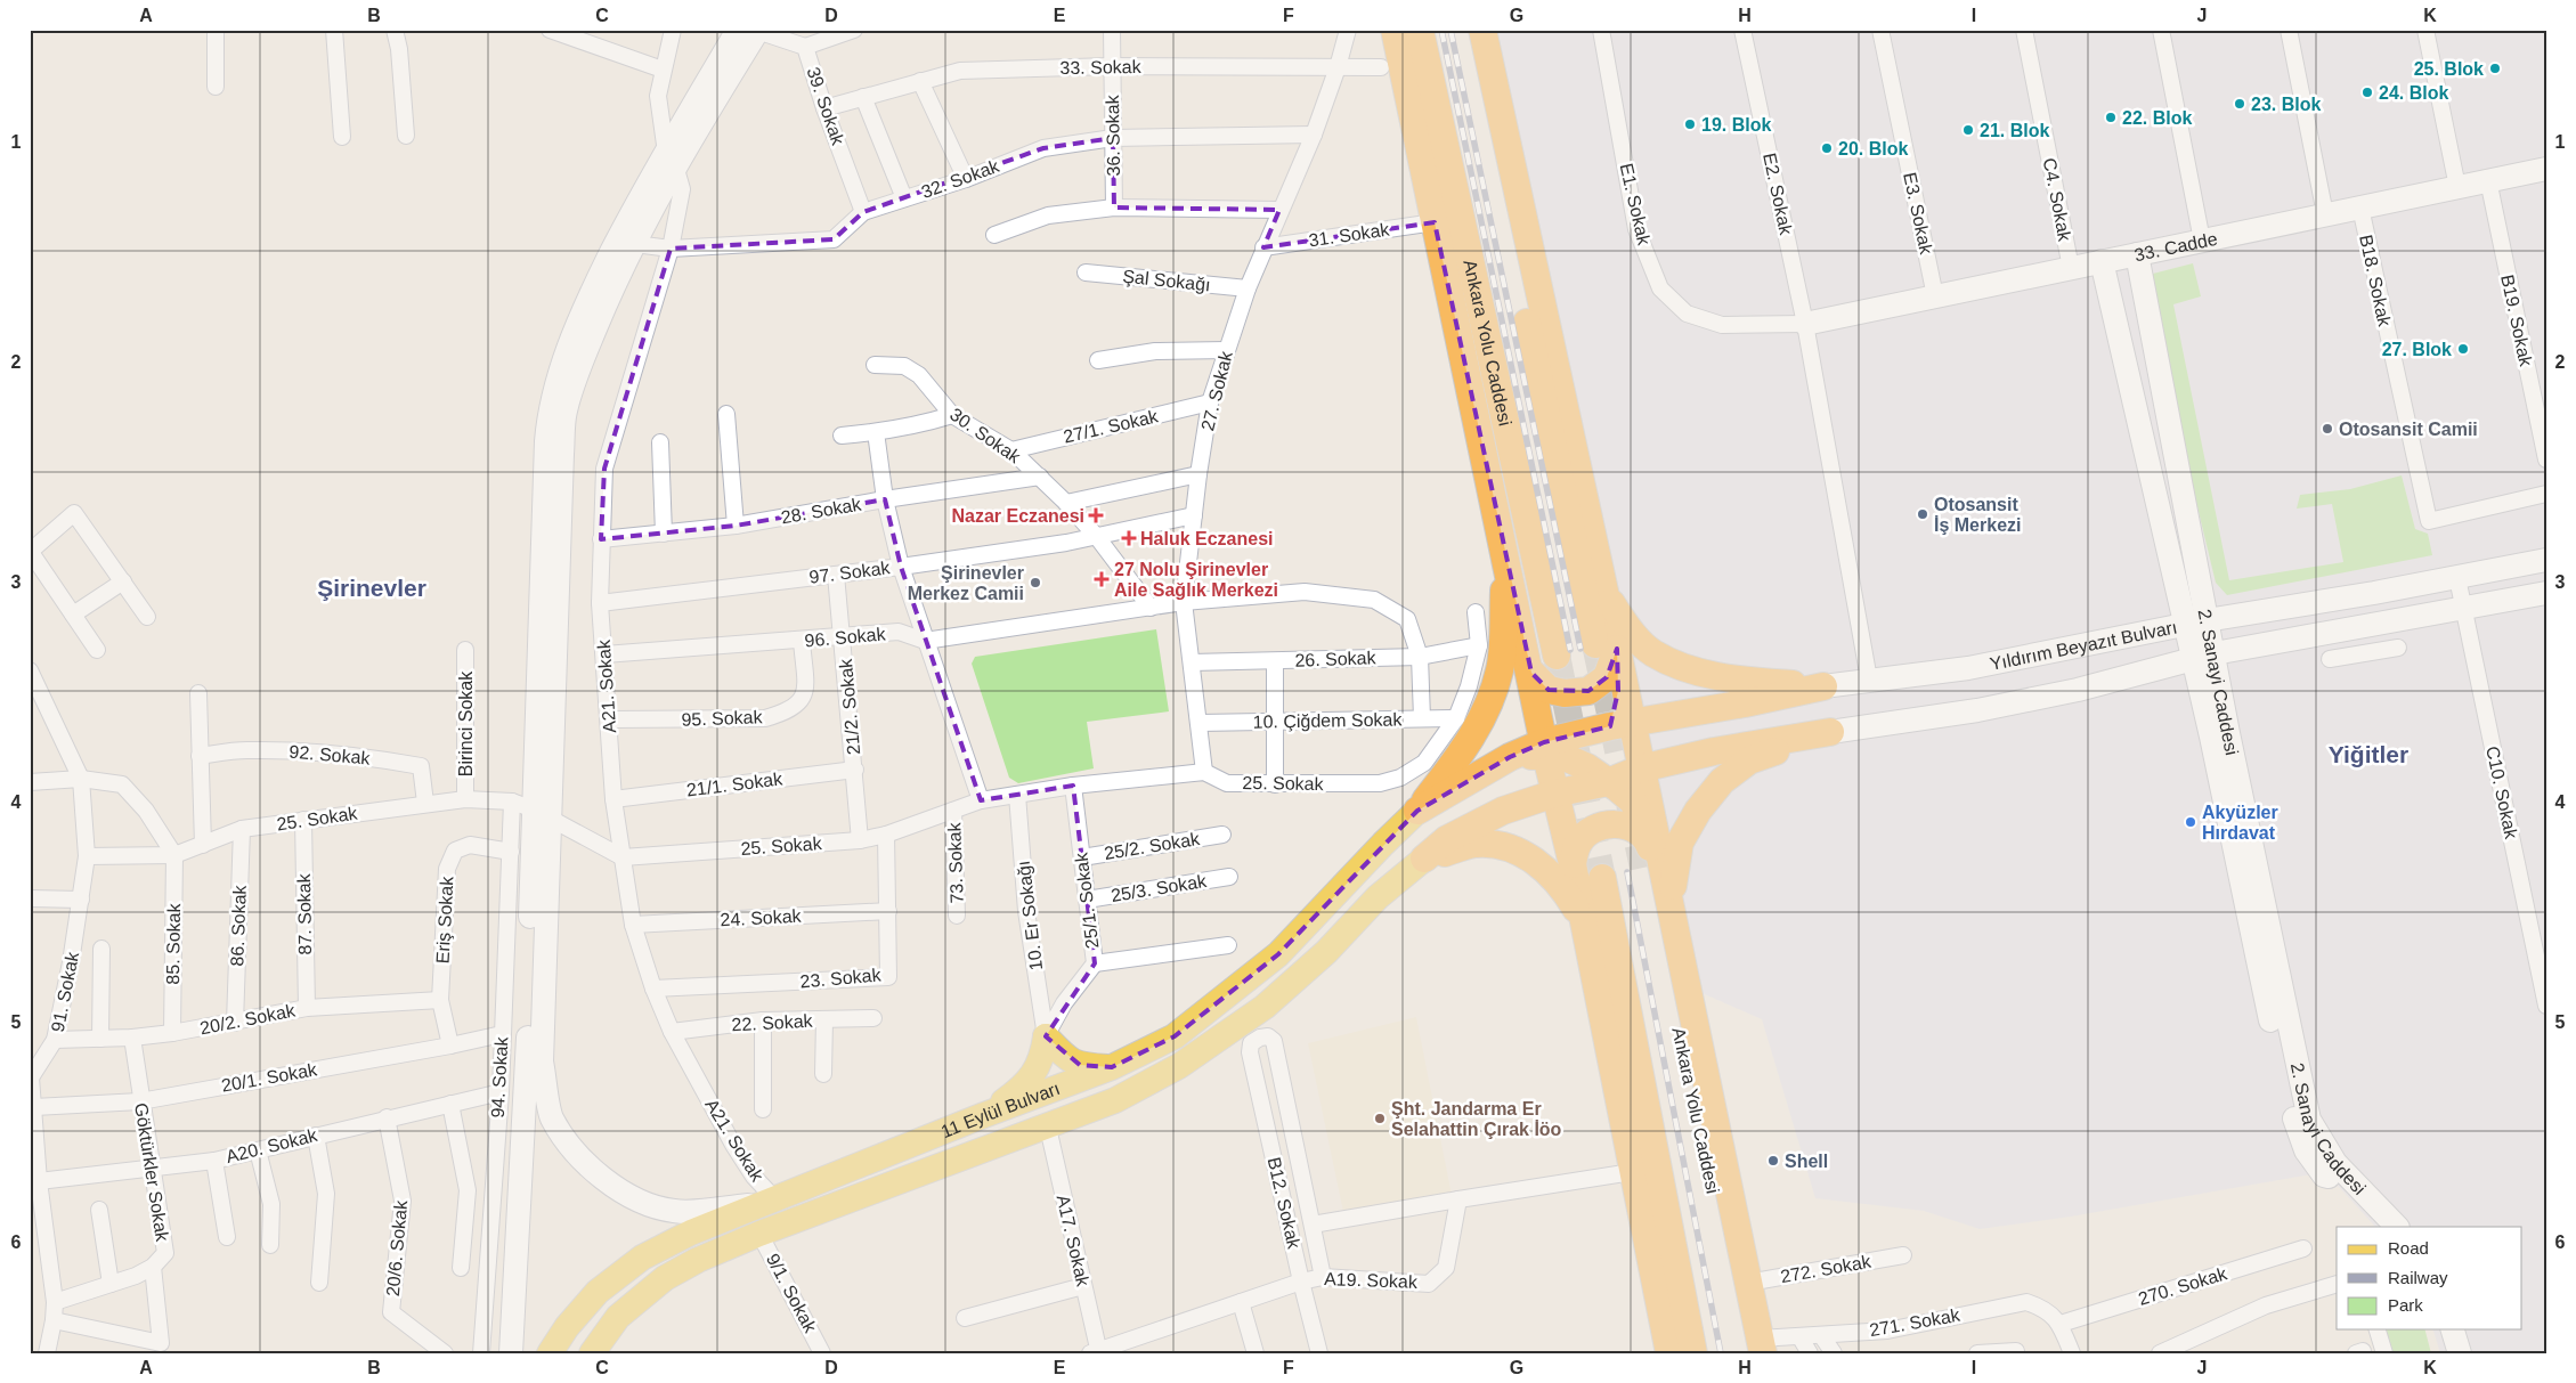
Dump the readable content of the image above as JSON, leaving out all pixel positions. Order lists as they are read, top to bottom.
{
  "streets": {
    "highway": ["Ankara Yolu Caddesi"],
    "main road": [
      "33. Cadde",
      "Yıldırım Beyazıt Bulvarı",
      "2. Sanayi Caddesi",
      "11 Eylül Bulvarı"
    ],
    "street": [
      "33. Sokak",
      "39. Sokak",
      "36. Sokak",
      "32. Sokak",
      "E2. Sokak",
      "C4. Sokak",
      "E1. Sokak",
      "E3. Sokak",
      "31. Sokak",
      "Şal Sokağı",
      "B18. Sokak",
      "B19. Sokak",
      "27. Sokak",
      "27/1. Sokak",
      "30. Sokak",
      "28. Sokak",
      "97. Sokak",
      "96. Sokak",
      "26. Sokak",
      "A21. Sokak",
      "21/2. Sokak",
      "95. Sokak",
      "10. Çiğdem Sokak",
      "Birinci Sokak",
      "92. Sokak",
      "25. Sokak",
      "21/1. Sokak",
      "C10. Sokak",
      "25/2. Sokak",
      "73. Sokak",
      "25/3. Sokak",
      "25/1. Sokak",
      "87. Sokak",
      "10. Er Sokağı",
      "24. Sokak",
      "Eriş Sokak",
      "86. Sokak",
      "85. Sokak",
      "23. Sokak",
      "91. Sokak",
      "20/2. Sokak",
      "22. Sokak",
      "20/1. Sokak",
      "94. Sokak",
      "A20. Sokak",
      "Göktürkler Sokak",
      "B12. Sokak",
      "A17. Sokak",
      "20/6. Sokak",
      "272. Sokak",
      "A19. Sokak",
      "270. Sokak",
      "9/1. Sokak",
      "271. Sokak"
    ]
  },
  "crossings": [
    ["33. Sokak", "39. Sokak"],
    ["33. Sokak", "36. Sokak"],
    ["33. Sokak", "27. Sokak"],
    ["39. Sokak", "32. Sokak"],
    ["36. Sokak", "32. Sokak"],
    ["32. Sokak", "27. Sokak"],
    ["32. Sokak", "A21. Sokak"],
    ["E2. Sokak", "E1. Sokak"],
    ["E2. Sokak", "33. Cadde"],
    ["E2. Sokak", "Yıldırım Beyazıt Bulvarı"],
    ["C4. Sokak", "33. Cadde"],
    ["E1. Sokak", "33. Cadde"],
    ["E3. Sokak", "33. Cadde"],
    ["31. Sokak", "27. Sokak"],
    ["33. Cadde", "B18. Sokak"],
    ["33. Cadde", "B19. Sokak"],
    ["33. Cadde", "2. Sanayi Caddesi"],
    ["Şal Sokağı", "27. Sokak"],
    ["Ankara Yolu Caddesi", "271. Sokak"],
    ["27. Sokak", "27/1. Sokak"],
    ["27. Sokak", "97. Sokak"],
    ["27. Sokak", "96. Sokak"],
    ["27. Sokak", "26. Sokak"],
    ["27. Sokak", "10. Çiğdem Sokak"],
    ["27. Sokak", "25. Sokak"],
    ["27/1. Sokak", "30. Sokak"],
    ["30. Sokak", "28. Sokak"],
    ["30. Sokak", "97. Sokak"],
    ["30. Sokak", "96. Sokak"],
    ["28. Sokak", "A21. Sokak"],
    ["97. Sokak", "A21. Sokak"],
    ["97. Sokak", "21/2. Sokak"],
    ["96. Sokak", "26. Sokak"],
    ["96. Sokak", "A21. Sokak"],
    ["96. Sokak", "21/2. Sokak"],
    ["96. Sokak", "95. Sokak"],
    ["96. Sokak", "10. Çiğdem Sokak"],
    ["Yıldırım Beyazıt Bulvarı", "2. Sanayi Caddesi"],
    ["Yıldırım Beyazıt Bulvarı", "C10. Sokak"],
    ["26. Sokak", "25. Sokak"],
    ["A21. Sokak", "95. Sokak"],
    ["A21. Sokak", "25. Sokak"],
    ["A21. Sokak", "21/1. Sokak"],
    ["A21. Sokak", "24. Sokak"],
    ["A21. Sokak", "23. Sokak"],
    ["A21. Sokak", "22. Sokak"],
    ["A21. Sokak", "11 Eylül Bulvarı"],
    ["21/2. Sokak", "25. Sokak"],
    ["21/2. Sokak", "21/1. Sokak"],
    ["10. Çiğdem Sokak", "25. Sokak"],
    ["Birinci Sokak", "25. Sokak"],
    ["92. Sokak", "25. Sokak"],
    ["25. Sokak", "73. Sokak"],
    ["25. Sokak", "25/1. Sokak"],
    ["25. Sokak", "87. Sokak"],
    ["25. Sokak", "10. Er Sokağı"],
    ["25. Sokak", "86. Sokak"],
    ["25. Sokak", "85. Sokak"],
    ["25. Sokak", "23. Sokak"],
    ["25. Sokak", "91. Sokak"],
    ["25. Sokak", "94. Sokak"],
    ["25/2. Sokak", "25/1. Sokak"],
    ["25/3. Sokak", "25/1. Sokak"],
    ["25/1. Sokak", "10. Er Sokağı"],
    ["87. Sokak", "20/2. Sokak"],
    ["24. Sokak", "23. Sokak"],
    ["Eriş Sokak", "20/2. Sokak"],
    ["Eriş Sokak", "20/1. Sokak"],
    ["Eriş Sokak", "94. Sokak"],
    ["86. Sokak", "20/2. Sokak"],
    ["85. Sokak", "20/2. Sokak"],
    ["91. Sokak", "20/2. Sokak"],
    ["20/2. Sokak", "Göktürkler Sokak"],
    ["20/1. Sokak", "94. Sokak"],
    ["20/1. Sokak", "Göktürkler Sokak"],
    ["94. Sokak", "A20. Sokak"],
    ["11 Eylül Bulvarı", "A17. Sokak"],
    ["11 Eylül Bulvarı", "9/1. Sokak"],
    ["A20. Sokak", "Göktürkler Sokak"],
    ["A20. Sokak", "20/6. Sokak"],
    ["B12. Sokak", "A19. Sokak"],
    ["A17. Sokak", "A19. Sokak"],
    ["270. Sokak", "271. Sokak"]
  ],
  "districts": ["Şirinevler", "Yiğitler"],
  "places": {
    "other": [
      "25. Blok",
      "24. Blok",
      "23. Blok",
      "22. Blok",
      "19. Blok",
      "21. Blok",
      "20. Blok",
      "27. Blok",
      "Otosansit Camii",
      "Otosansit İş Merkezi",
      "Şirinevler Merkez Camii",
      "Akyüzler Hırdavat",
      "Şht. Jandarma Er Selahattin Çırak İöo",
      "Shell"
    ],
    "health": ["Nazar Eczanesi", "Haluk Eczanesi", "27 Nolu Şirinevler Aile Sağlık Merkezi"]
  },
  "legend": ["Road", "Railway", "Park"],
  "grid": {
    "columns": [
      "A",
      "B",
      "C",
      "D",
      "E",
      "F",
      "G",
      "H",
      "I",
      "J",
      "K"
    ],
    "rows": [
      "1",
      "2",
      "3",
      "4",
      "5",
      "6"
    ]
  }
}
